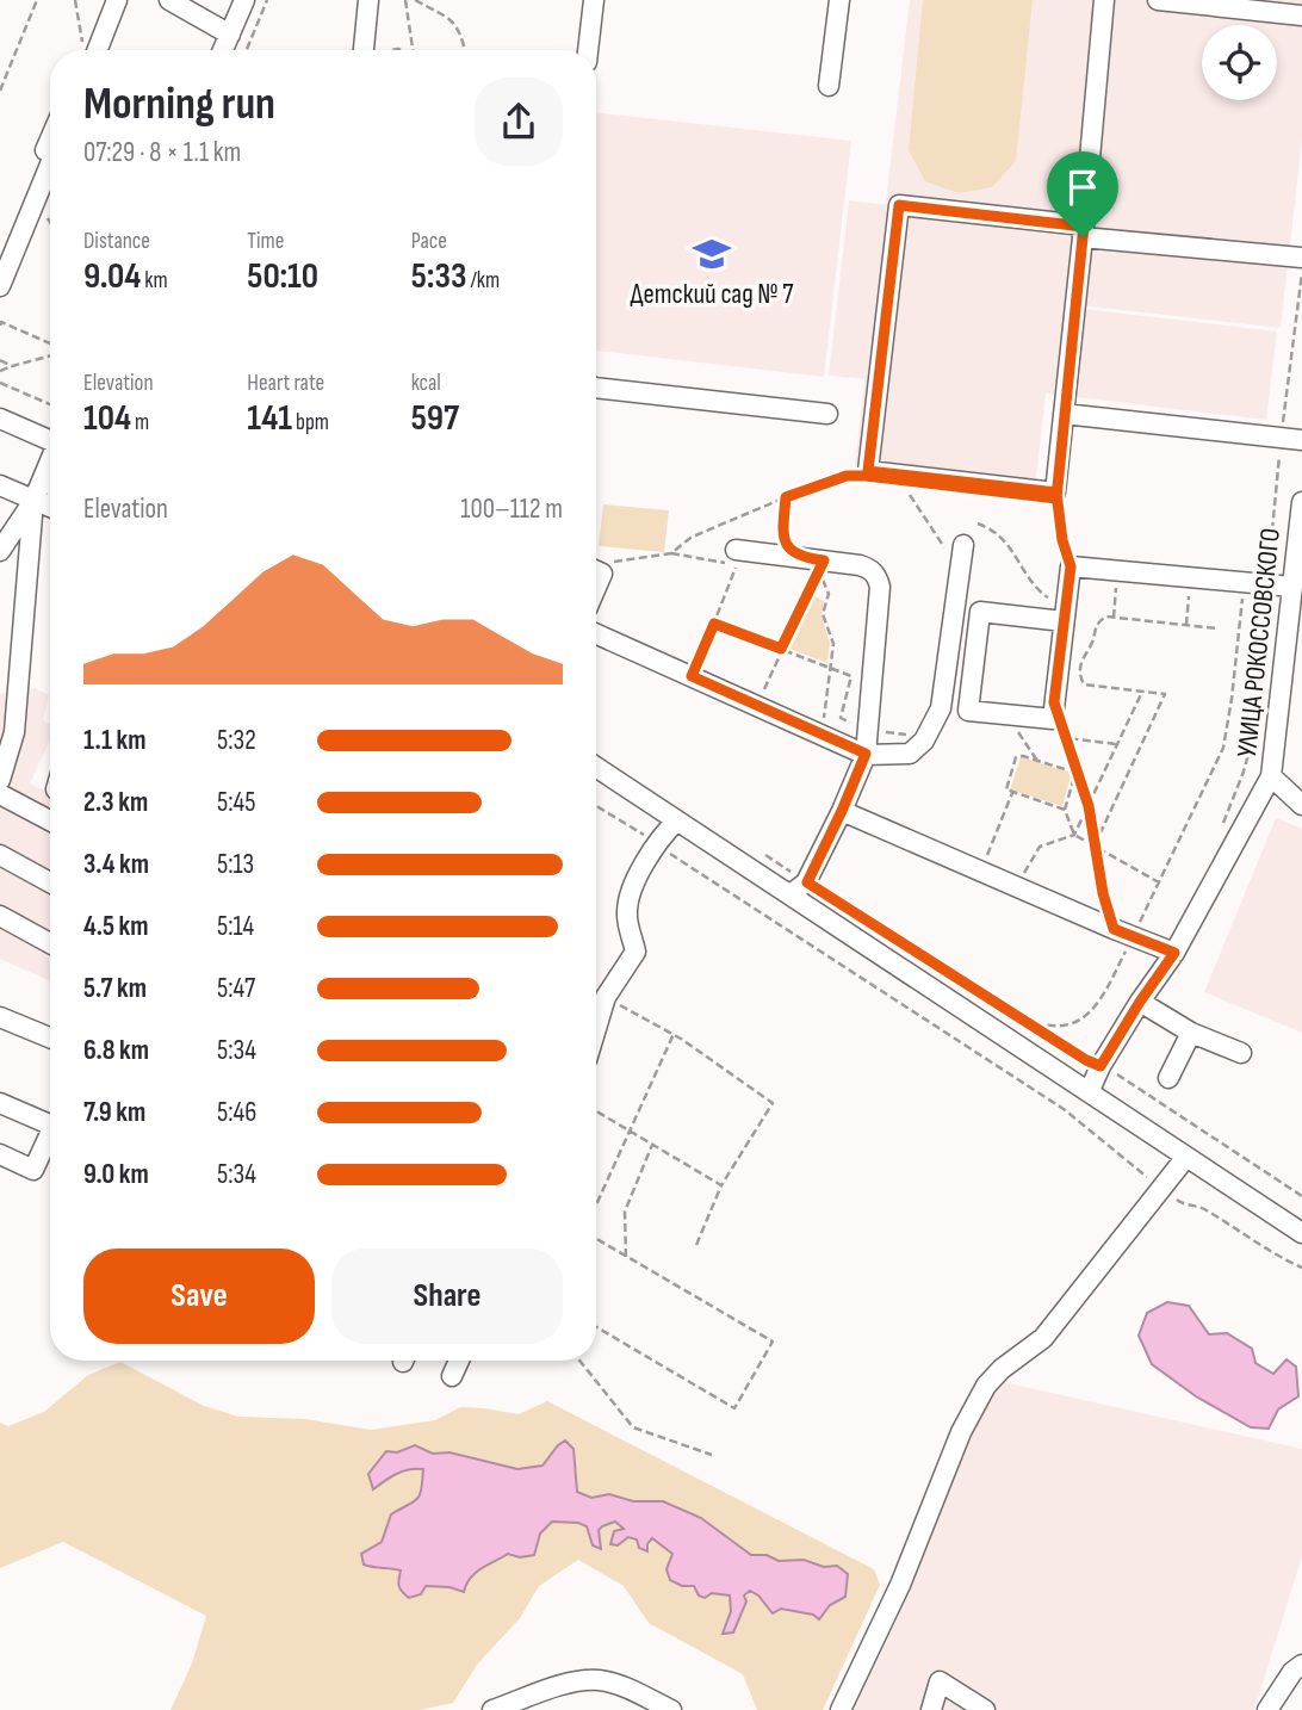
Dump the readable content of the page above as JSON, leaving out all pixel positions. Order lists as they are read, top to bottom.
{
  "streets": {
    "street": ["УЛИЦА РОКОССОВСКОГО"]
  },
  "places": {
    "school or university": ["Детский сад № 7"]
  },
  "page": {
    "heading": ["Morning run", "07:29 · 8 × 1.1 km"],
    "stats": [
      ["Distance", "9.04 km"],
      ["Time", "50:10"],
      ["Pace", "5:33 /km"],
      ["Elevation", "104 m"],
      ["Heart rate", "141 bpm"],
      ["kcal", "597"]
    ],
    "chart": ["Elevation", "100–112 m"],
    "list": [
      {
        "name": "1.1 km",
        "note": "5:32"
      },
      {
        "name": "2.3 km",
        "note": "5:45"
      },
      {
        "name": "3.4 km",
        "note": "5:13"
      },
      {
        "name": "4.5 km",
        "note": "5:14"
      },
      {
        "name": "5.7 km",
        "note": "5:47"
      },
      {
        "name": "6.8 km",
        "note": "5:34"
      },
      {
        "name": "7.9 km",
        "note": "5:46"
      },
      {
        "name": "9.0 km",
        "note": "5:34"
      }
    ],
    "buttons": ["Save", "Share"]
  }
}
